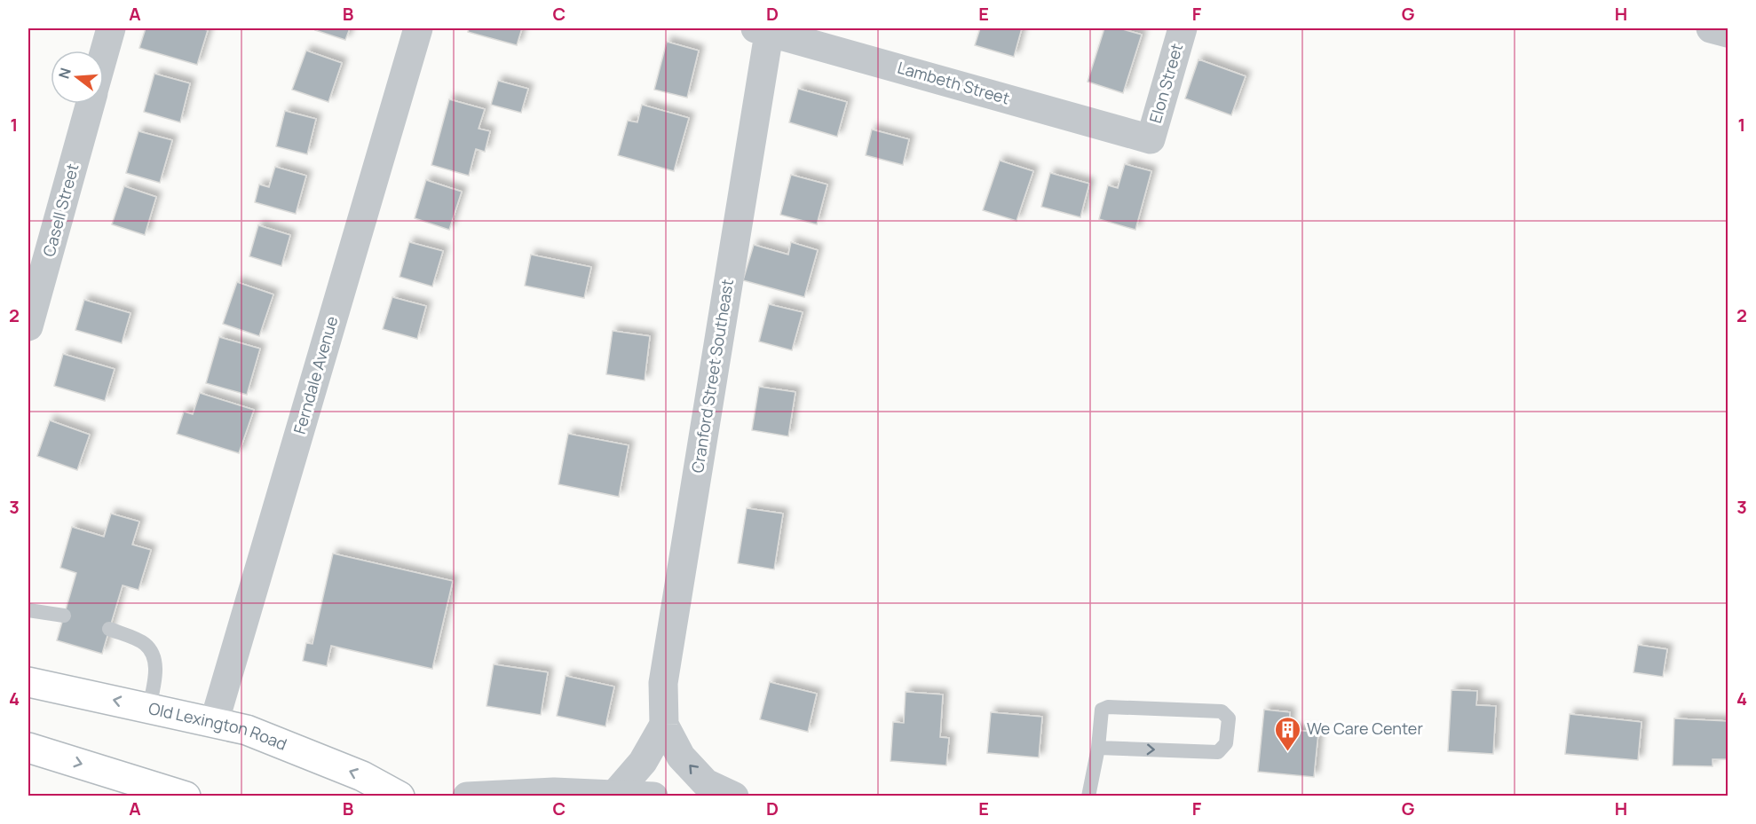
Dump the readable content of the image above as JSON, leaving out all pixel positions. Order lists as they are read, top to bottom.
{
  "streets": {
    "main road": ["Old Lexington Road"],
    "street": [
      "Lambeth Street",
      "Elon Street",
      "Casell Street",
      "Ferndale Avenue",
      "Cranford Street Southeast"
    ]
  },
  "crossings": [
    ["Lambeth Street", "Elon Street"],
    ["Lambeth Street", "Cranford Street Southeast"],
    ["Ferndale Avenue", "Old Lexington Road"]
  ],
  "places": {
    "building": ["We Care Center"]
  },
  "north": "left",
  "grid": {
    "columns": [
      "A",
      "B",
      "C",
      "D",
      "E",
      "F",
      "G",
      "H"
    ],
    "rows": [
      "1",
      "2",
      "3",
      "4"
    ]
  }
}
